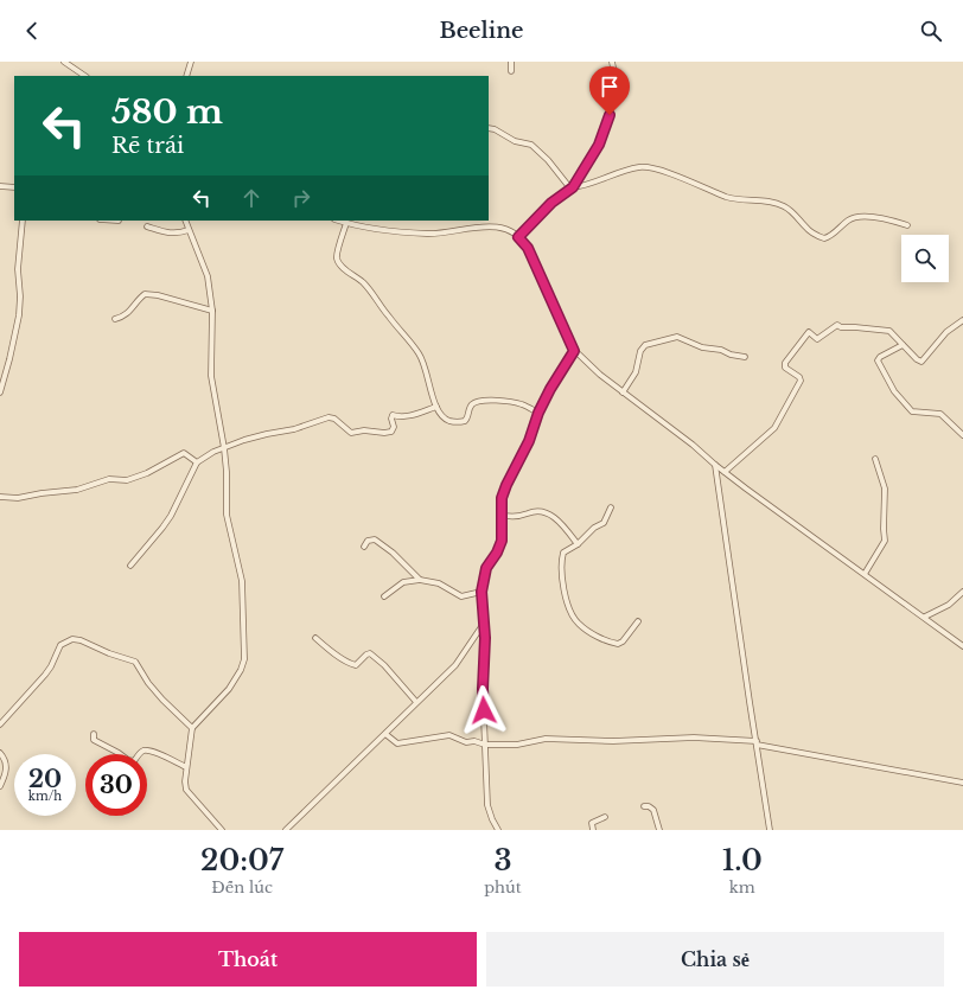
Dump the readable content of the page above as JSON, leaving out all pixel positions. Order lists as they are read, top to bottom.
{
  "page": {
    "header": "Beeline",
    "turn": ["580 m", "Rẽ trái"],
    "speed": "20 km/h",
    "limit": "30",
    "eta": [
      "20:07",
      "Đến lúc",
      "3",
      "phút",
      "1.0",
      "km"
    ],
    "buttons": ["Thoát", "Chia sẻ"]
  }
}
